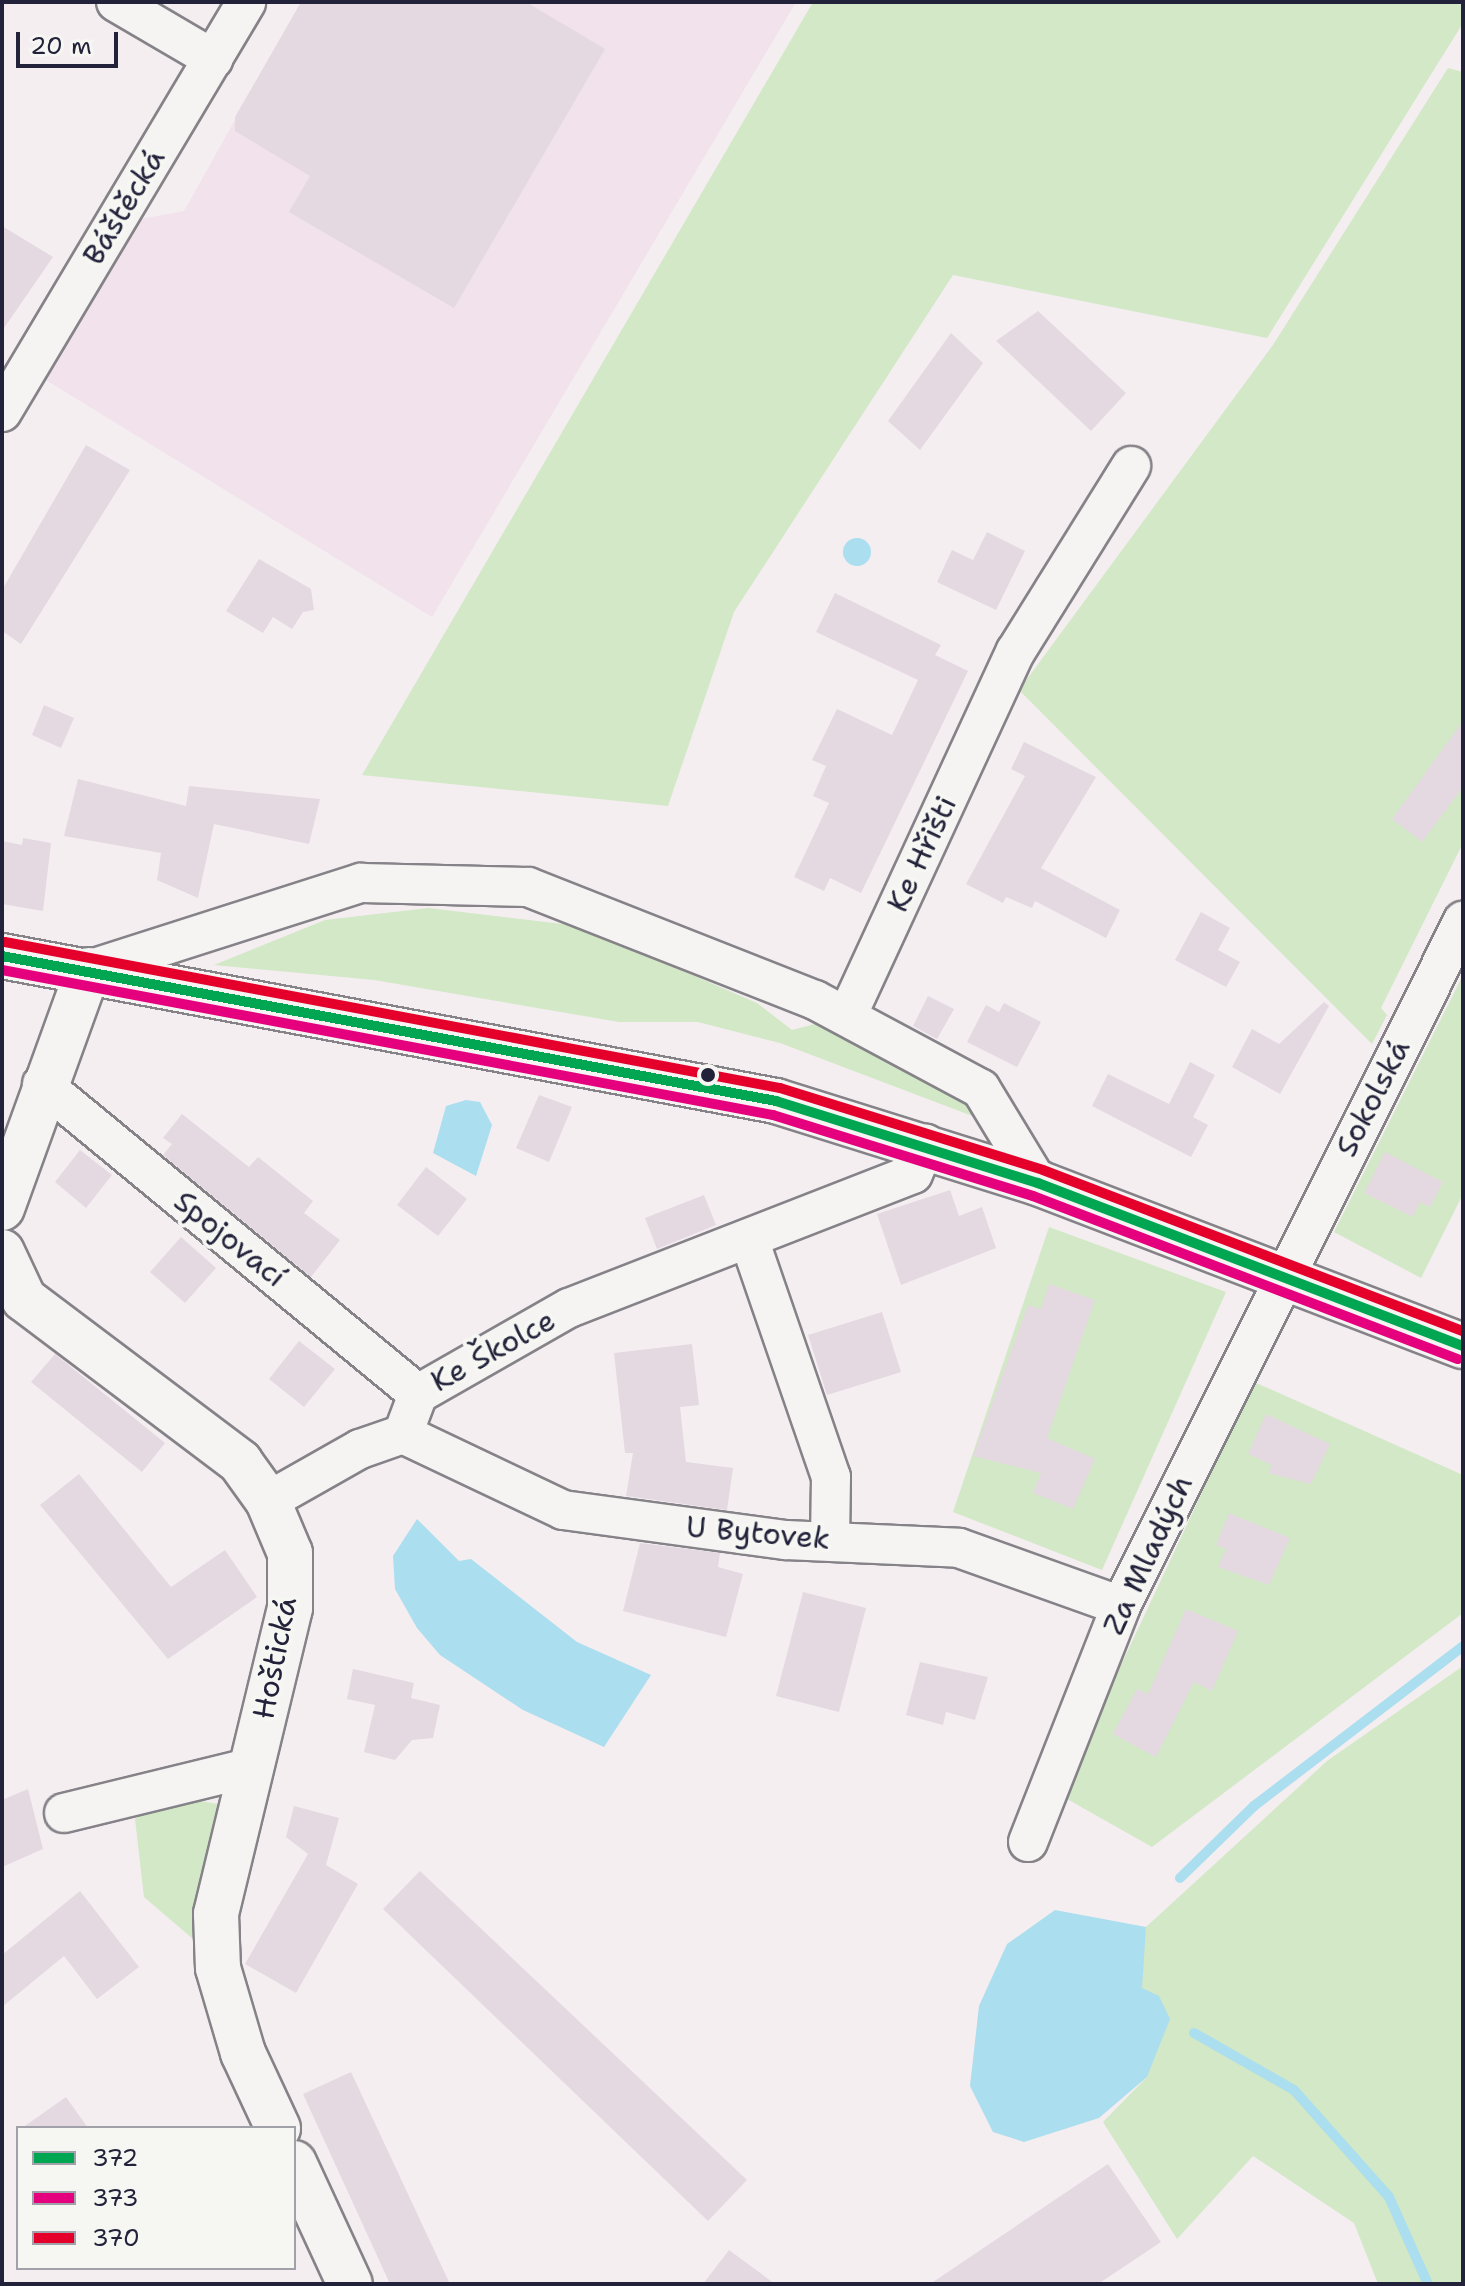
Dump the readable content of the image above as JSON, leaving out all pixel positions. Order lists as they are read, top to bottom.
{
  "streets": {
    "main road": ["Hoštická"],
    "street": [
      "Báštěcká",
      "Ke Hřišti",
      "Sokolská",
      "Spojovací",
      "Ke Školce",
      "U Bytovek",
      "Za Mladých"
    ]
  },
  "crossings": [
    ["Sokolská", "Za Mladých"],
    ["Spojovací", "Ke Školce"],
    ["Ke Školce", "U Bytovek"],
    ["U Bytovek", "Za Mladých"]
  ],
  "lines": ["transit line 370", "transit line 372", "transit line 373"],
  "legend": ["372", "373", "370"],
  "scale_bar": "20 m"
}
